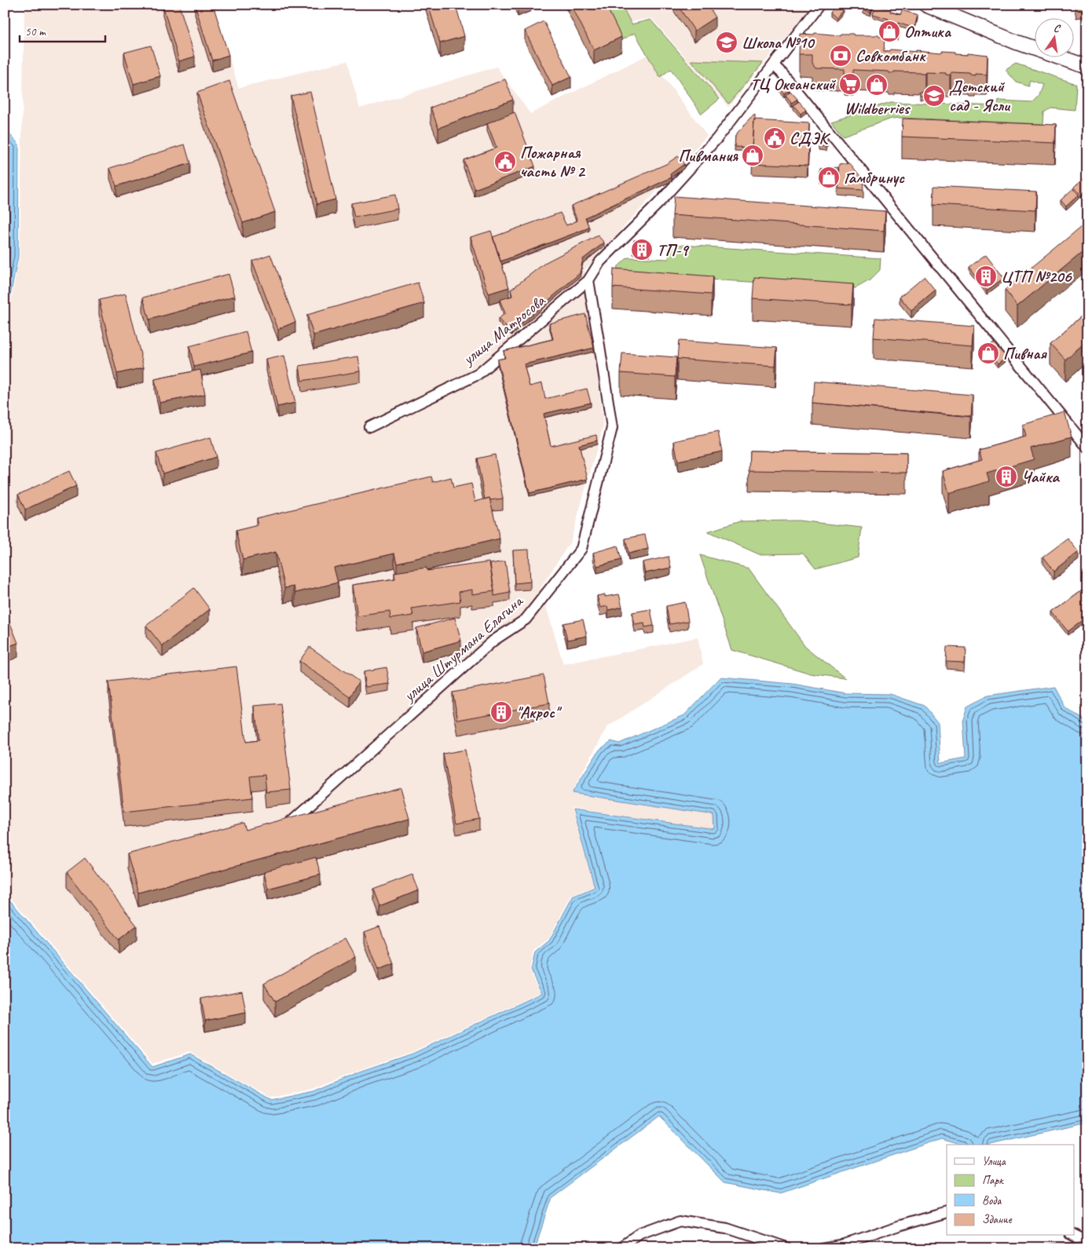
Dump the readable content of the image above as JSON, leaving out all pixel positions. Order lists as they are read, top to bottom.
{
  "streets": {
    "street": ["улица Матросова", "улица Штурмана Елагина"]
  },
  "crossings": [
    ["улица Матросова", "улица Штурмана Елагина"]
  ],
  "places": {
    "shop": [
      "Оптика",
      "Wildberries",
      "Пивмания",
      "Гамбринус",
      "Пивная"
    ],
    "school or university": ["Школа №10", "Детский сад - Ясли"],
    "bank": ["Совкомбанк"],
    "supermarket": ["ТЦ Океанский"],
    "public building": ["СДЭК", "Пожарная часть № 2"],
    "building": [
      "ТП-9",
      "ЦТП №206",
      "Чайка",
      "\"Акрос\""
    ]
  },
  "legend": [
    "Улица",
    "Парк",
    "Вода",
    "Здание"
  ],
  "scale_bar": "50 m",
  "north": "top"
}
